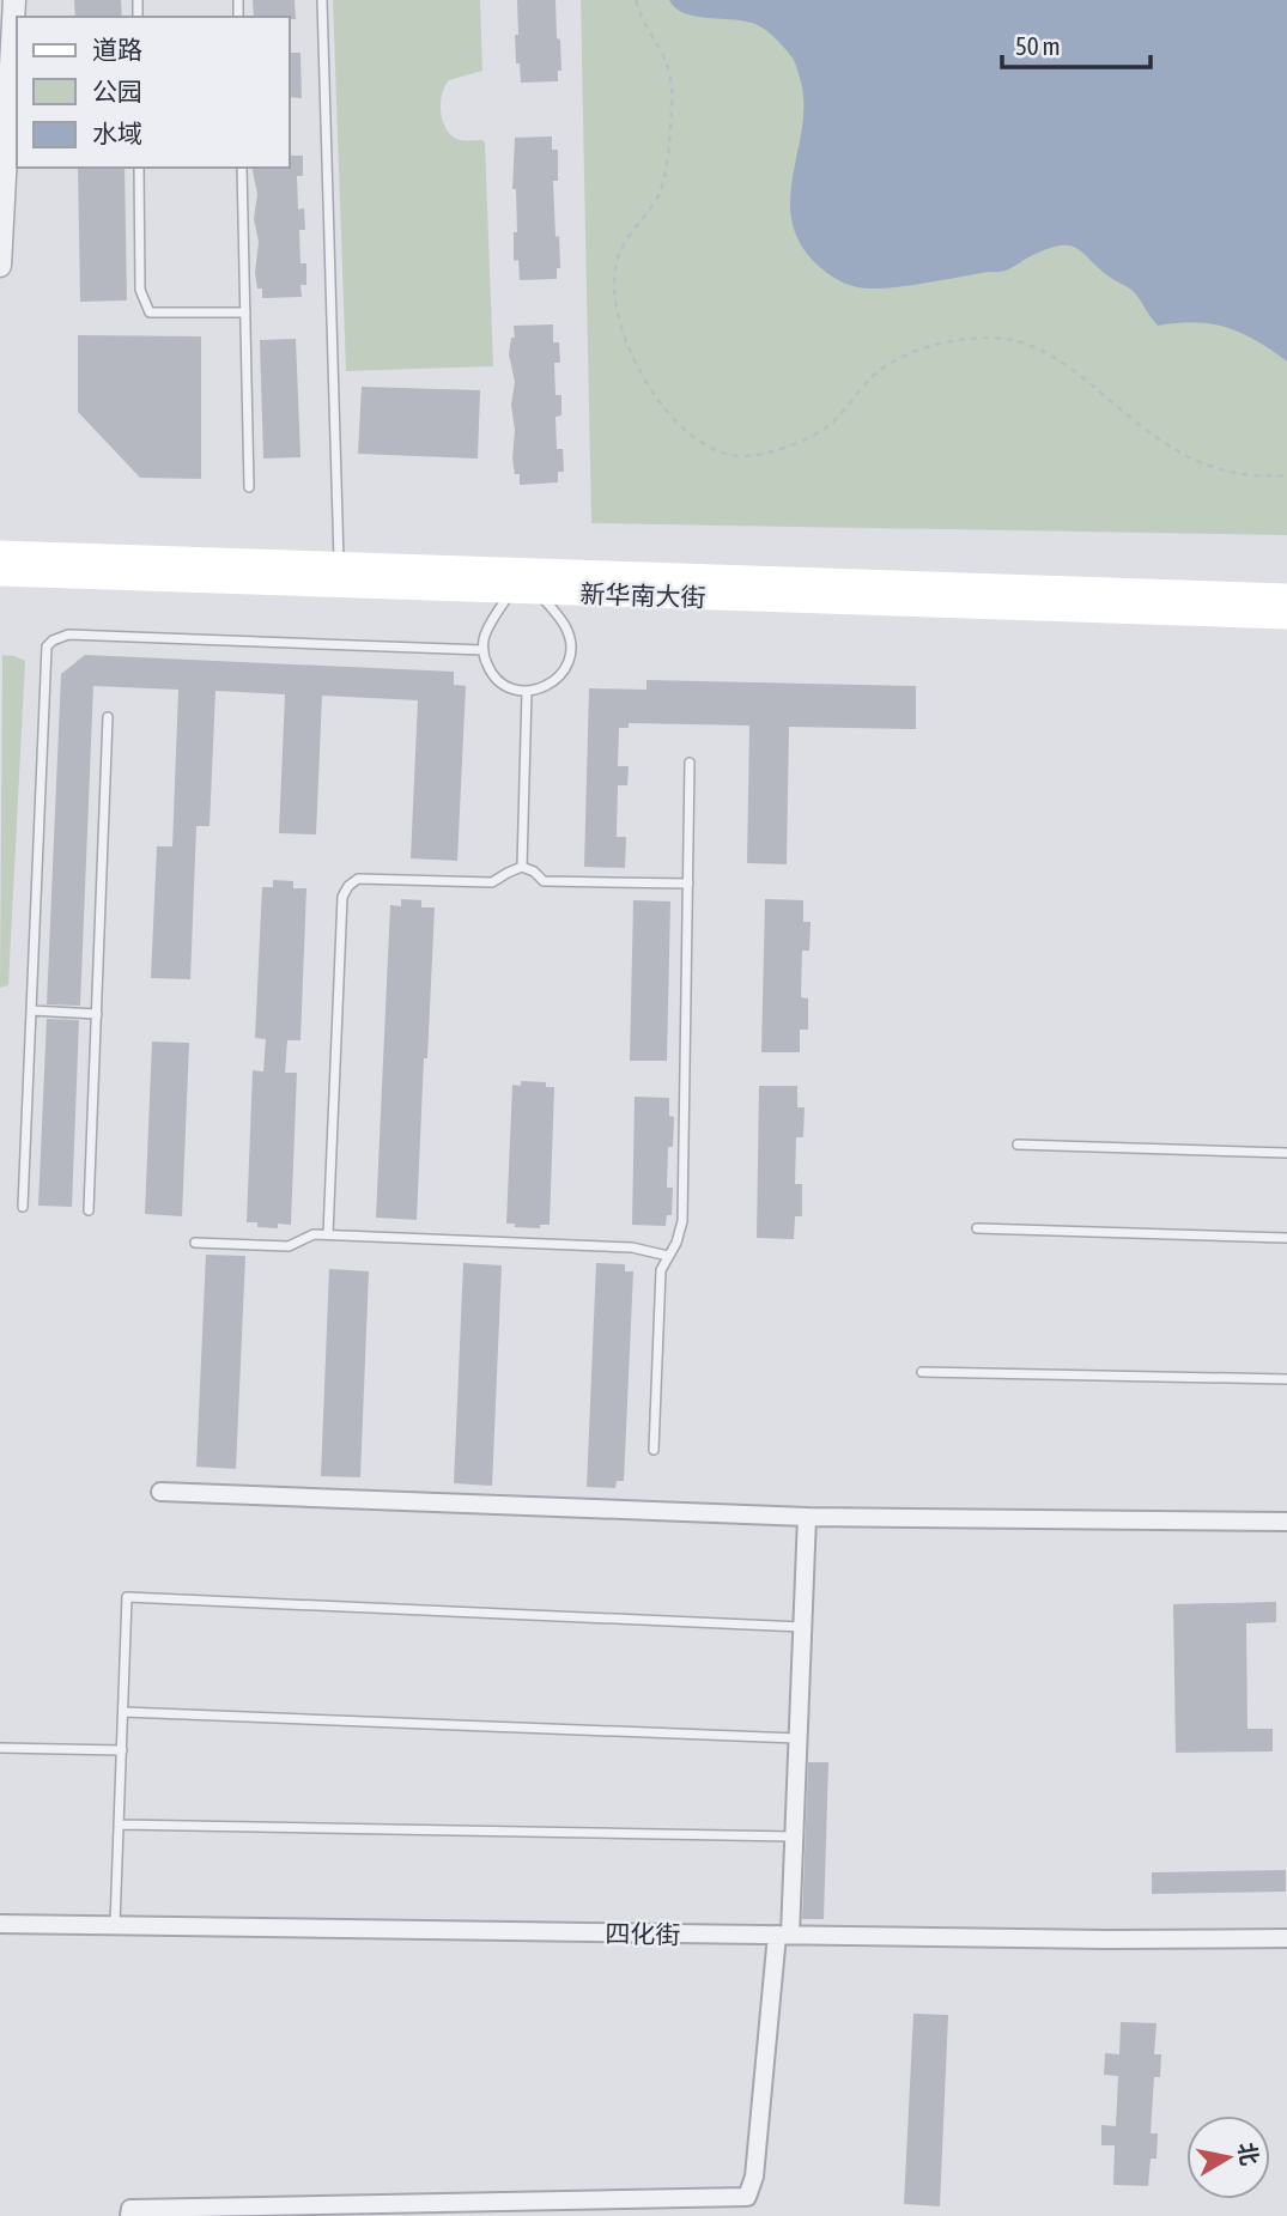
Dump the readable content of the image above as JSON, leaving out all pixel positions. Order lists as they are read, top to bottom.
{
  "streets": {
    "main road": ["新华南大街"],
    "street": ["四化街"]
  },
  "legend": ["道路", "公园", "水域"],
  "scale_bar": "50 m",
  "north": "right"
}
